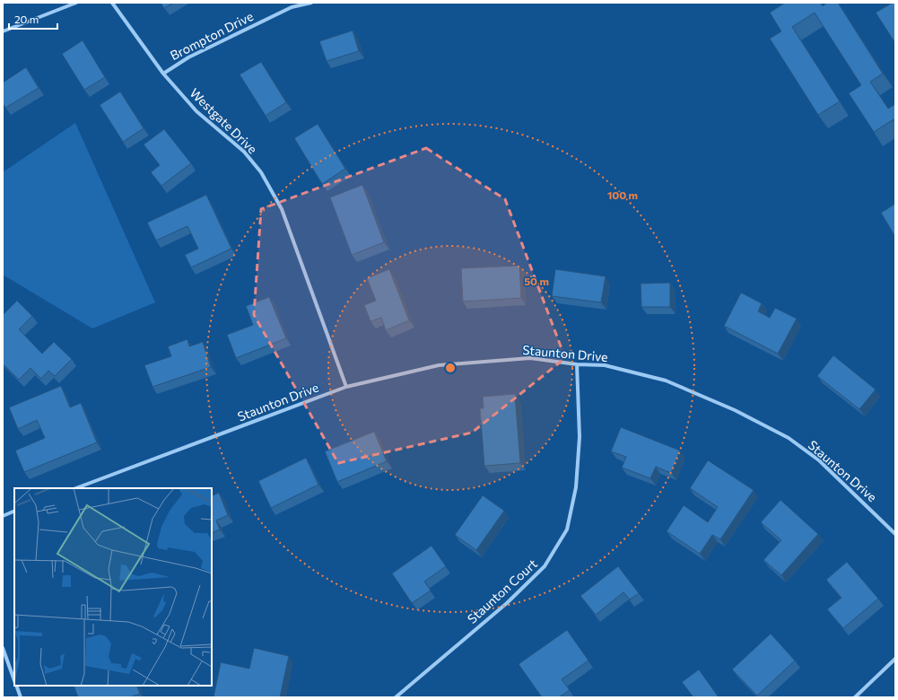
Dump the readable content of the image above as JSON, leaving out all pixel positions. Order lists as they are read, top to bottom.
{
  "streets": {
    "street": [
      "Brompton Drive",
      "Westgate Drive",
      "Staunton Drive",
      "Staunton Court"
    ]
  },
  "crossings": [
    ["Brompton Drive", "Westgate Drive"],
    ["Westgate Drive", "Staunton Drive"],
    ["Staunton Drive", "Staunton Court"]
  ],
  "scale_bar": "20 m",
  "rings": ["100 m", "50 m"]
}
